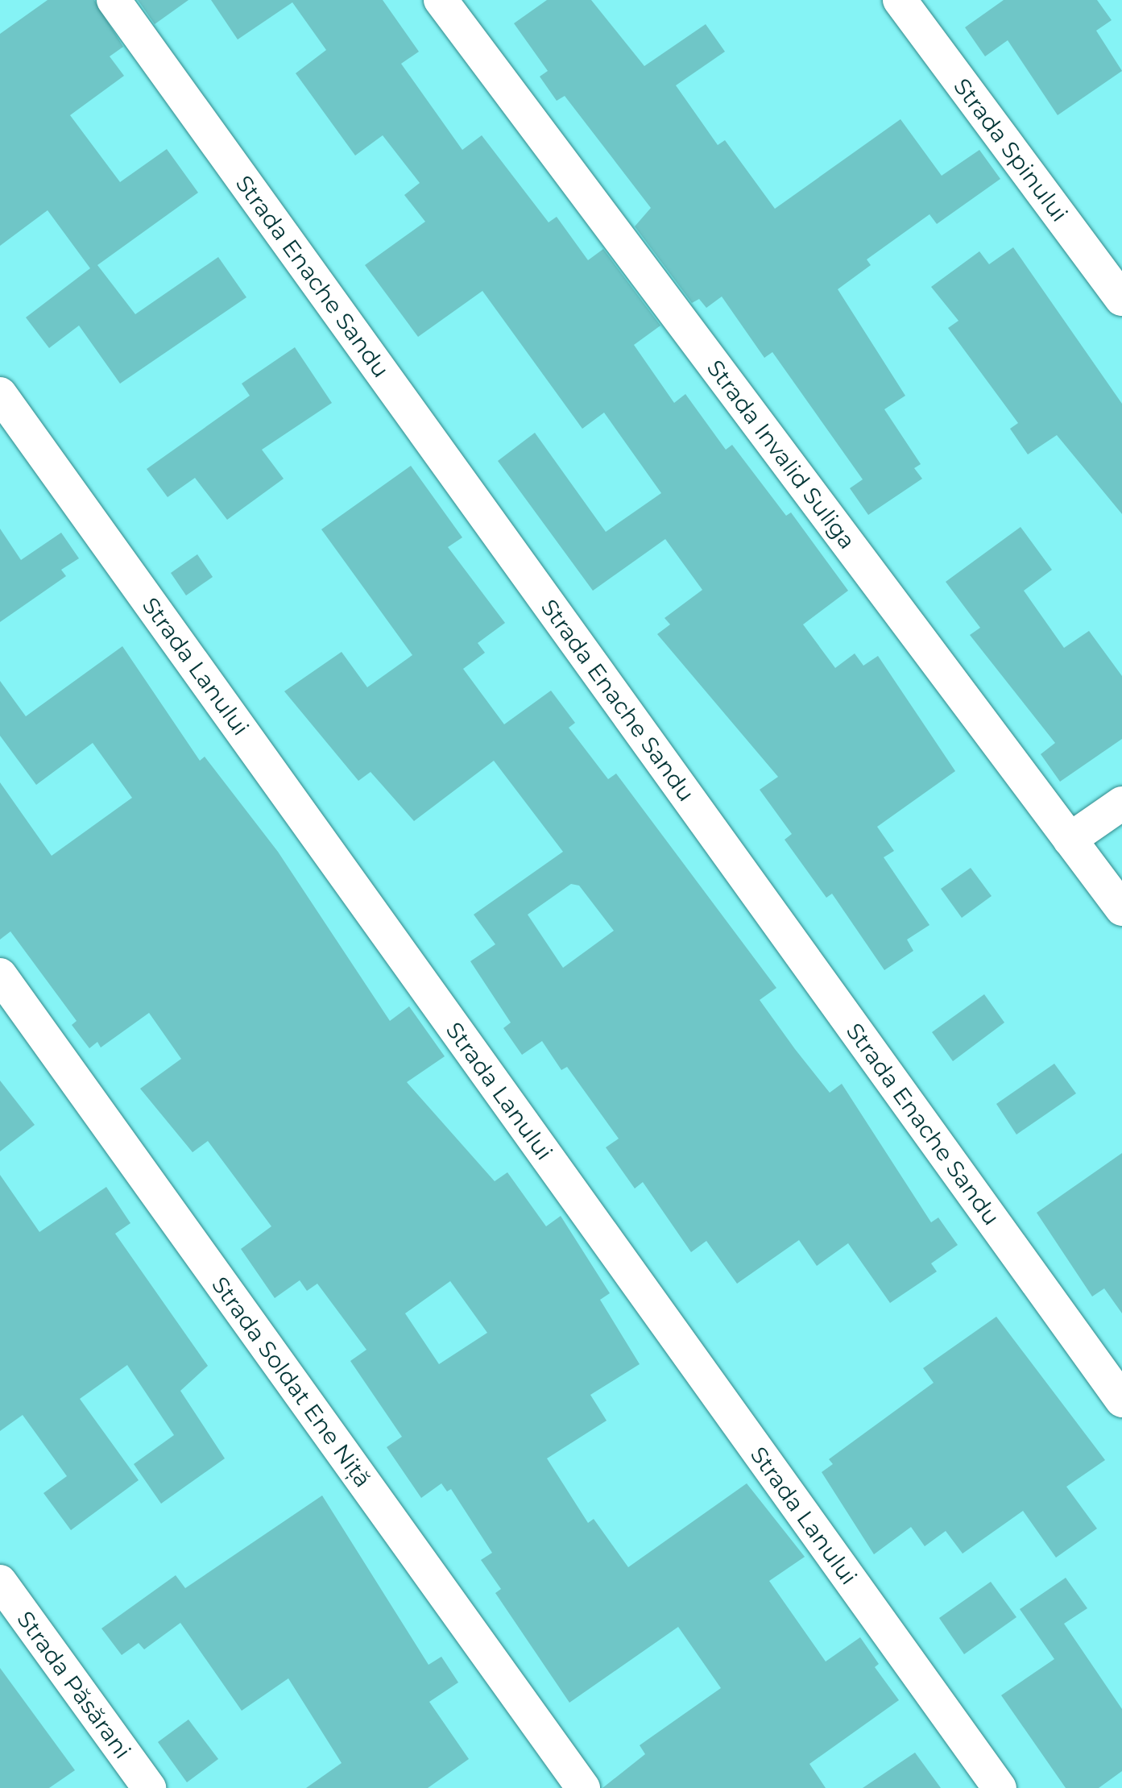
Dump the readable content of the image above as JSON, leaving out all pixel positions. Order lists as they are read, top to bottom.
{
  "streets": {
    "street": [
      "Strada Spinului",
      "Strada Enache Sandu",
      "Strada Invalid Suliga",
      "Strada Lanului",
      "Strada Soldat Ene Niță",
      "Strada Păsărani"
    ]
  }
}
